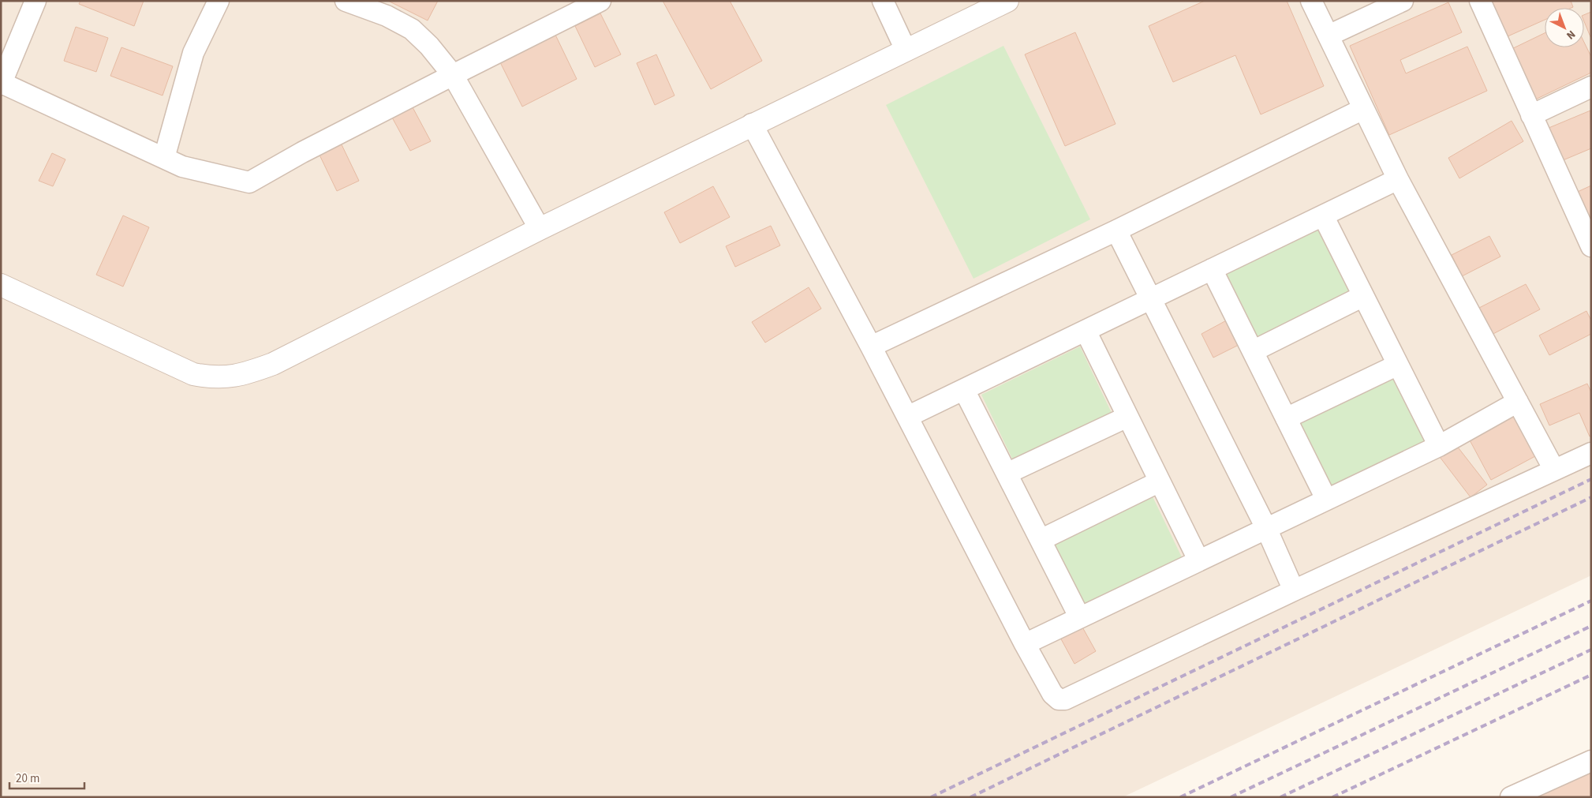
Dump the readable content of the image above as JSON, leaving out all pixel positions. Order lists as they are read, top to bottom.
{
  "scale_bar": "20 m",
  "north": "bottom right"
}
